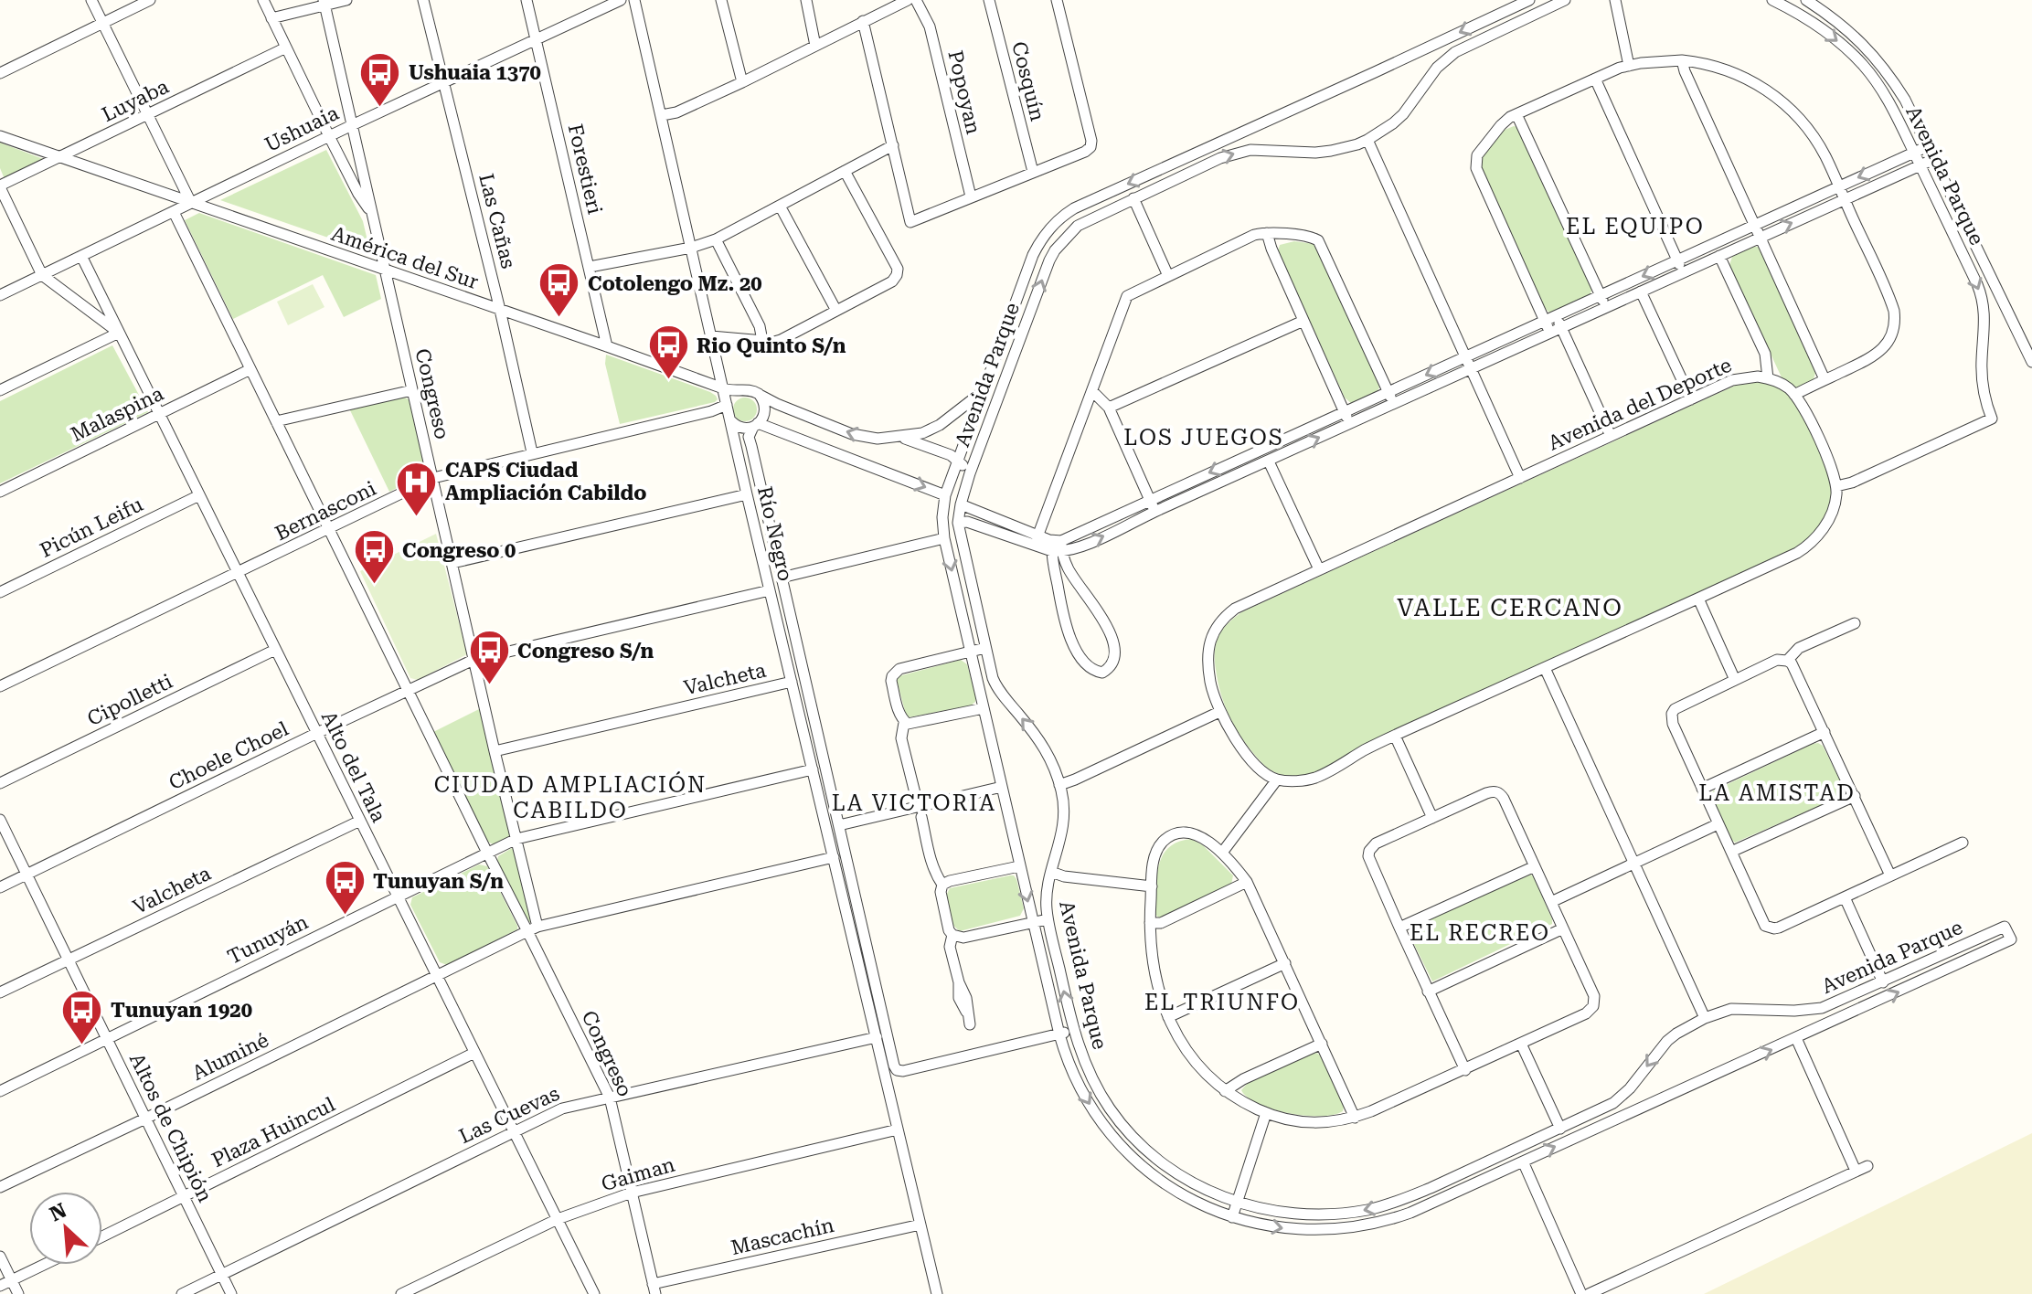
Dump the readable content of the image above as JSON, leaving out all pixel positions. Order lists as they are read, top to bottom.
{
  "streets": {
    "street": [
      "Cosquín",
      "Popoyan",
      "Luyaba",
      "Ushuaia",
      "Forestieri",
      "Avenida Parque",
      "Las Cañas",
      "América del Sur",
      "Congreso",
      "Avenida del Deporte",
      "Malaspina",
      "Bernasconi",
      "Picún Leifu",
      "Río Negro",
      "Valcheta",
      "Cipolletti",
      "Choele Choel",
      "Alto del Tala",
      "Tunuyán",
      "Aluminé",
      "Las Cuevas",
      "Altos de Chipión",
      "Plaza Huincul",
      "Gaiman",
      "Mascachín"
    ]
  },
  "crossings": [
    ["Luyaba", "América del Sur"],
    ["Ushuaia", "Forestieri"],
    ["Ushuaia", "Las Cañas"],
    ["Ushuaia", "América del Sur"],
    ["Ushuaia", "Congreso"],
    ["Ushuaia", "Alto del Tala"],
    ["Forestieri", "América del Sur"],
    ["Avenida Parque", "Río Negro"],
    ["Las Cañas", "América del Sur"],
    ["Las Cañas", "Bernasconi"],
    ["América del Sur", "Congreso"],
    ["América del Sur", "Bernasconi"],
    ["América del Sur", "Río Negro"],
    ["Congreso", "Bernasconi"],
    ["Congreso", "Valcheta"],
    ["Congreso", "Choele Choel"],
    ["Congreso", "Tunuyán"],
    ["Congreso", "Aluminé"],
    ["Congreso", "Las Cuevas"],
    ["Congreso", "Gaiman"],
    ["Congreso", "Mascachín"],
    ["Malaspina", "Alto del Tala"],
    ["Bernasconi", "Río Negro"],
    ["Bernasconi", "Alto del Tala"],
    ["Picún Leifu", "Alto del Tala"],
    ["Río Negro", "Valcheta"],
    ["Río Negro", "Choele Choel"],
    ["Río Negro", "Tunuyán"],
    ["Río Negro", "Aluminé"],
    ["Río Negro", "Las Cuevas"],
    ["Río Negro", "Gaiman"],
    ["Río Negro", "Mascachín"],
    ["Valcheta", "Alto del Tala"],
    ["Valcheta", "Altos de Chipión"],
    ["Cipolletti", "Alto del Tala"],
    ["Choele Choel", "Alto del Tala"],
    ["Choele Choel", "Altos de Chipión"],
    ["Alto del Tala", "Tunuyán"],
    ["Alto del Tala", "Aluminé"],
    ["Alto del Tala", "Las Cuevas"],
    ["Alto del Tala", "Plaza Huincul"],
    ["Alto del Tala", "Gaiman"],
    ["Tunuyán", "Altos de Chipión"],
    ["Aluminé", "Altos de Chipión"],
    ["Las Cuevas", "Altos de Chipión"],
    ["Altos de Chipión", "Plaza Huincul"]
  ],
  "districts": [
    "EL EQUIPO",
    "LOS JUEGOS",
    "VALLE CERCANO",
    "CIUDAD AMPLIACIÓN CABILDO",
    "LA AMISTAD",
    "LA VICTORIA",
    "EL RECREO",
    "EL TRIUNFO"
  ],
  "places": {
    "bus stop": [
      "Ushuaia 1370",
      "Cotolengo Mz. 20",
      "Rio Quinto S/n",
      "Congreso 0",
      "Congreso S/n",
      "Tunuyan S/n",
      "Tunuyan 1920"
    ],
    "hospital": ["CAPS Ciudad Ampliación Cabildo"]
  },
  "north": "top left"
}
